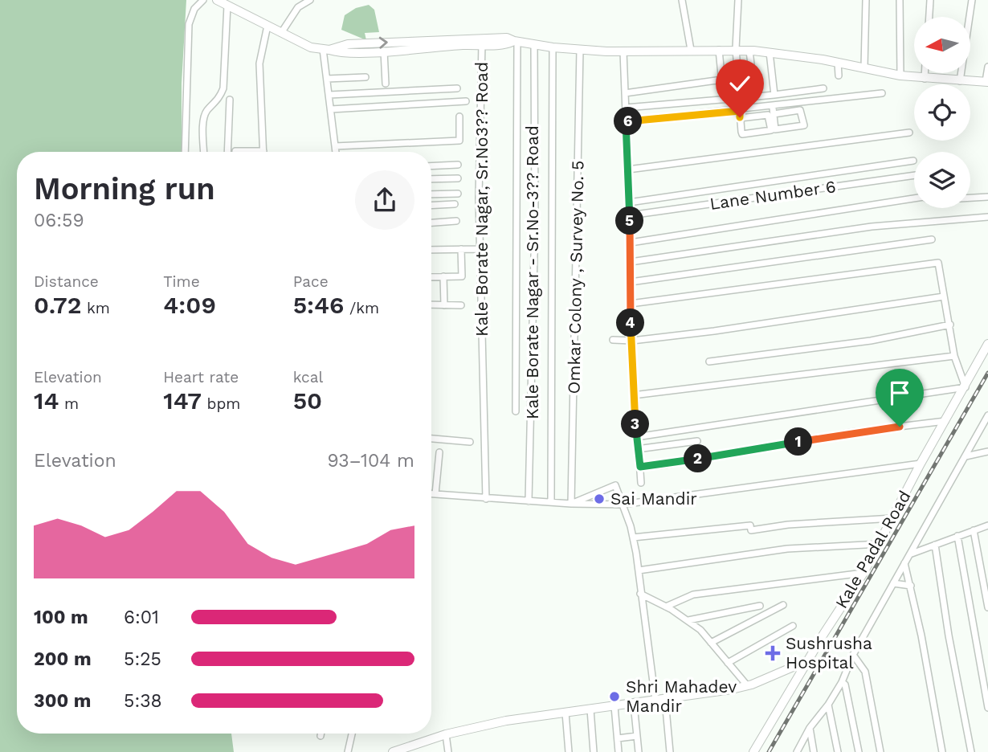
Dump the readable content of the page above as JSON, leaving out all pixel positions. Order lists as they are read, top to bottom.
{
  "streets": {
    "street": [
      "Lane Number 6",
      "Kale Borate Nagar, Sr.No3?? Road",
      "Kale Borate Nagar - Sr.No-3?? Road",
      "Omkar Colony , Survey No. 5",
      "Kale Padal Road"
    ]
  },
  "places": {
    "other": ["Sai Mandir", "Shri Mahadev Mandir"],
    "health": ["Sushrusha Hospital"]
  },
  "north": "left",
  "page": {
    "pins": [
      "6",
      "5",
      "4",
      "3",
      "1",
      "2"
    ],
    "heading": ["Morning run", "06:59"],
    "stats": [
      ["Distance", "0.72 km"],
      ["Time", "4:09"],
      ["Pace", "5:46 /km"],
      ["Elevation", "14 m"],
      ["Heart rate", "147 bpm"],
      ["kcal", "50"]
    ],
    "chart": ["Elevation", "93–104 m"],
    "list": [
      {
        "name": "100 m",
        "note": "6:01"
      },
      {
        "name": "200 m",
        "note": "5:25"
      },
      {
        "name": "300 m",
        "note": "5:38"
      }
    ]
  }
}
